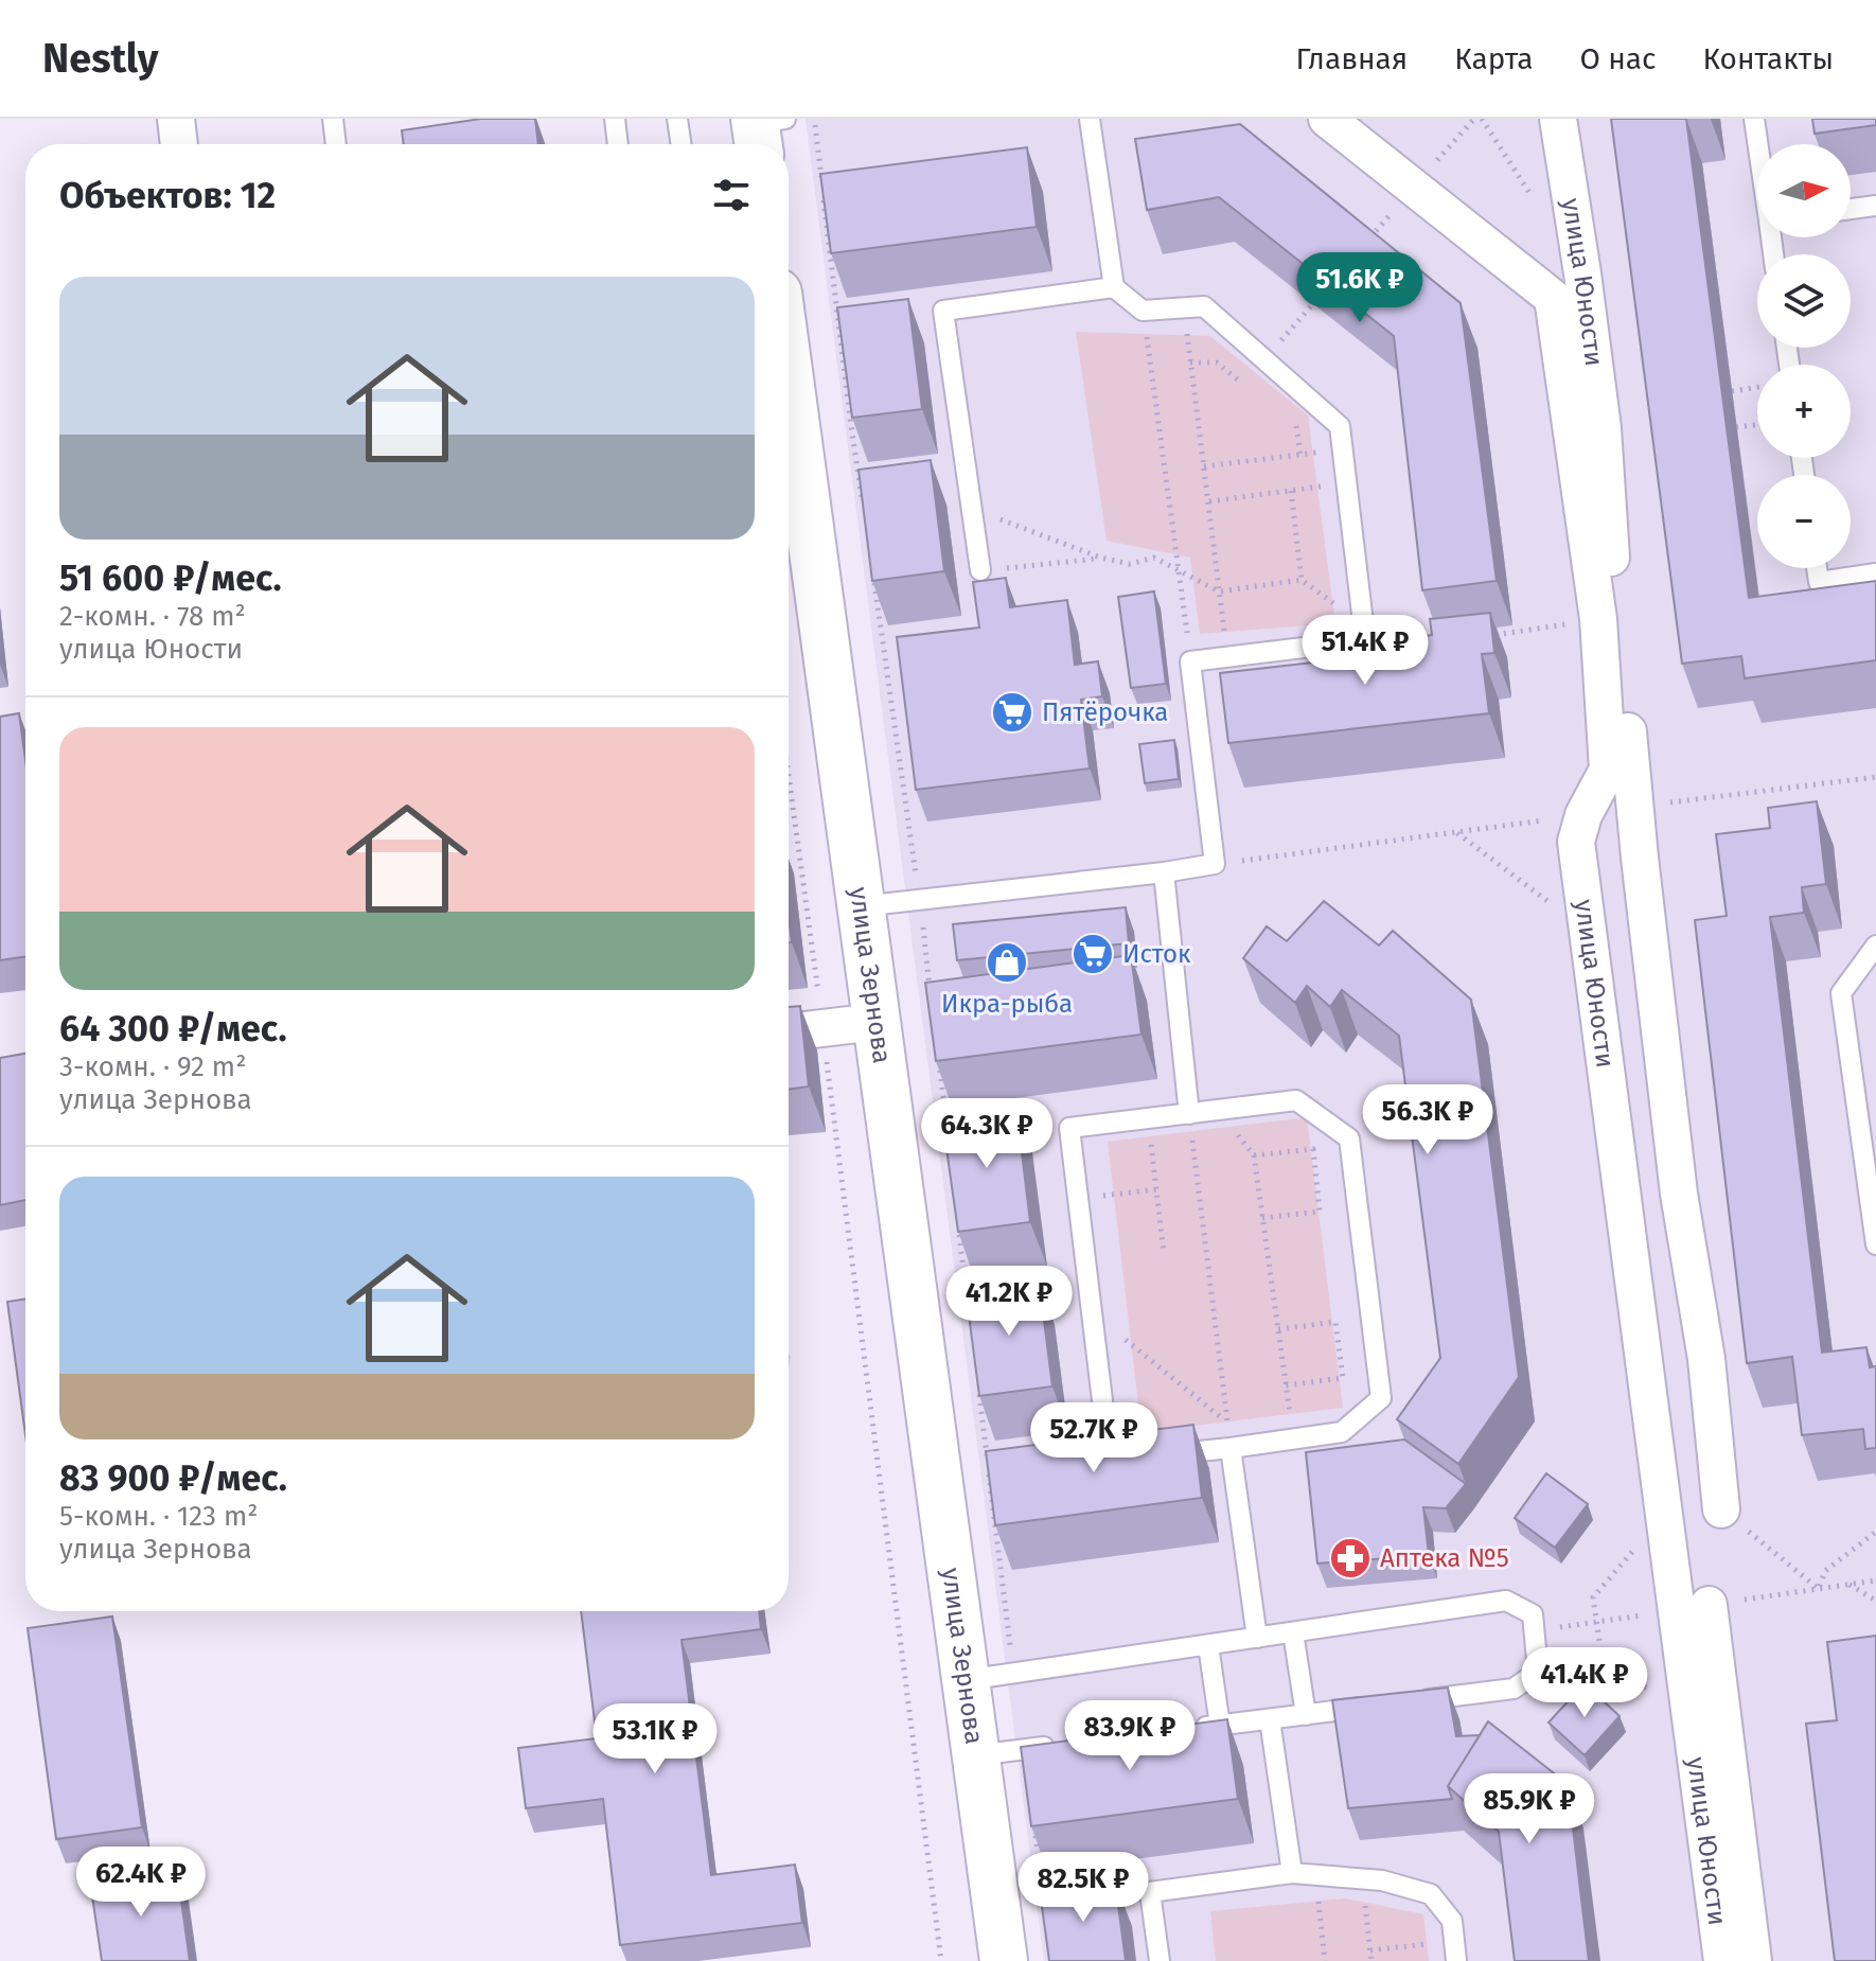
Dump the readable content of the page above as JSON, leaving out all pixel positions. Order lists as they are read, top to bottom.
{
  "streets": {
    "main road": ["улица Зернова"],
    "street": ["улица Юности"]
  },
  "places": {
    "supermarket": ["Пятёрочка", "Исток"],
    "shop": ["Икра-рыба"],
    "pharmacy": ["Аптека №5"]
  },
  "north": "right",
  "page": {
    "header": "Nestly",
    "nav": [
      "Главная",
      "Карта",
      "О нас",
      "Контакты"
    ],
    "map_buttons": ["+", "−"],
    "heading": "Объектов: 12",
    "list": [
      {
        "name": "51 600 ₽/мес.",
        "note": "2-комн. · 78 m² · улица Юности"
      },
      {
        "name": "64 300 ₽/мес.",
        "note": "3-комн. · 92 m² · улица Зернова"
      },
      {
        "name": "83 900 ₽/мес.",
        "note": "5-комн. · 123 m² · улица Зернова"
      }
    ],
    "price": [
      "51.6K ₽",
      "51.4K ₽",
      "56.3K ₽",
      "64.3K ₽",
      "41.2K ₽",
      "52.7K ₽",
      "41.4K ₽",
      "83.9K ₽",
      "53.1K ₽",
      "85.9K ₽",
      "62.4K ₽",
      "82.5K ₽"
    ]
  }
}
